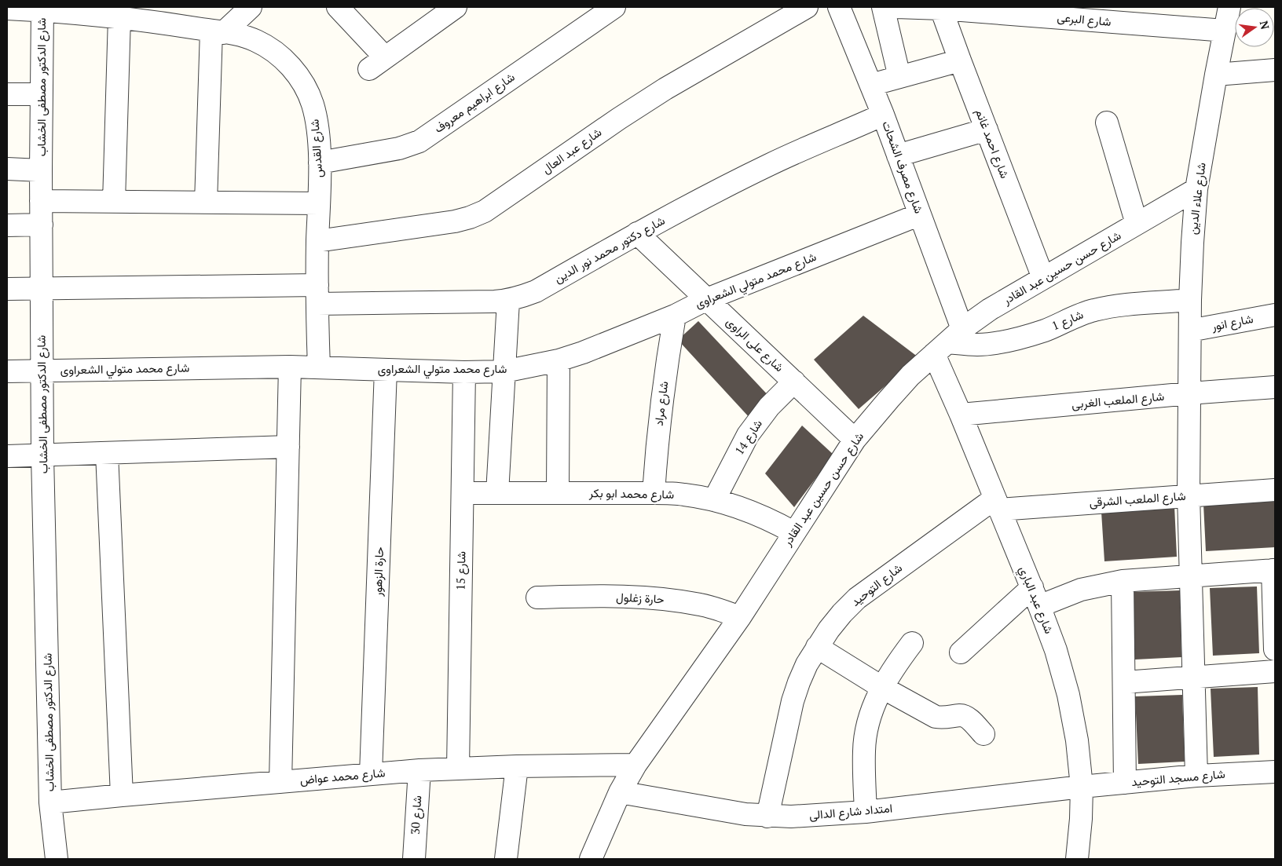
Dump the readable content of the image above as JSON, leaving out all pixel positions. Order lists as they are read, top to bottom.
{
  "streets": {
    "street": [
      "شارع البرعى",
      "شارع الدكتور مصطفى الخشاب",
      "شارع ابراهيم معروف",
      "شارع احمد غانم",
      "شارع القدس",
      "شارع عبد العال",
      "شارع مصرف الشحات",
      "شارع علاء الدين",
      "شارع دكتور محمد نور الدين",
      "شارع حسن حسين عبد القادر",
      "شارع محمد متولي الشعراوى",
      "شارع 1",
      "شارع انور",
      "شارع على الراوى",
      "شارع الملعب الغربى",
      "شارع مراد",
      "شارع 14",
      "شارع محمد ابو بكر",
      "شارع الملعب الشرقى",
      "شارع 15",
      "حارة الزهور",
      "شارع التوحيد",
      "حارة زغلول",
      "شارع عبد الباري",
      "شارع محمد عواض",
      "شارع مسجد التوحيد",
      "امتداد شارع الدالى",
      "شارع 30"
    ]
  },
  "crossings": [
    ["شارع البرعى", "شارع احمد غانم"],
    ["شارع البرعى", "شارع علاء الدين"],
    ["شارع الدكتور مصطفى الخشاب", "شارع القدس"],
    ["شارع الدكتور مصطفى الخشاب", "شارع دكتور محمد نور الدين"],
    ["شارع الدكتور مصطفى الخشاب", "شارع محمد متولي الشعراوى"],
    ["شارع الدكتور مصطفى الخشاب", "شارع محمد عواض"],
    ["شارع ابراهيم معروف", "شارع القدس"],
    ["شارع احمد غانم", "شارع حسن حسين عبد القادر"],
    ["شارع القدس", "شارع عبد العال"],
    ["شارع القدس", "شارع دكتور محمد نور الدين"],
    ["شارع القدس", "شارع محمد متولي الشعراوى"],
    ["شارع مصرف الشحات", "شارع دكتور محمد نور الدين"],
    ["شارع مصرف الشحات", "شارع حسن حسين عبد القادر"],
    ["شارع مصرف الشحات", "شارع محمد متولي الشعراوى"],
    ["شارع مصرف الشحات", "شارع 1"],
    ["شارع مصرف الشحات", "شارع عبد الباري"],
    ["شارع علاء الدين", "شارع حسن حسين عبد القادر"],
    ["شارع علاء الدين", "شارع 1"],
    ["شارع علاء الدين", "شارع انور"],
    ["شارع علاء الدين", "شارع الملعب الغربى"],
    ["شارع علاء الدين", "شارع الملعب الشرقى"],
    ["شارع علاء الدين", "شارع مسجد التوحيد"],
    ["شارع دكتور محمد نور الدين", "شارع على الراوى"],
    ["شارع حسن حسين عبد القادر", "شارع 1"],
    ["شارع حسن حسين عبد القادر", "شارع على الراوى"],
    ["شارع حسن حسين عبد القادر", "شارع محمد ابو بكر"],
    ["شارع حسن حسين عبد القادر", "حارة زغلول"],
    ["شارع حسن حسين عبد القادر", "شارع عبد الباري"],
    ["شارع حسن حسين عبد القادر", "شارع محمد عواض"],
    ["شارع حسن حسين عبد القادر", "امتداد شارع الدالى"],
    ["شارع محمد متولي الشعراوى", "شارع على الراوى"],
    ["شارع محمد متولي الشعراوى", "شارع مراد"],
    ["شارع محمد متولي الشعراوى", "شارع 15"],
    ["شارع محمد متولي الشعراوى", "حارة الزهور"],
    ["شارع 1", "شارع عبد الباري"],
    ["شارع على الراوى", "شارع 14"],
    ["شارع الملعب الغربى", "شارع عبد الباري"],
    ["شارع مراد", "شارع محمد ابو بكر"],
    ["شارع 14", "شارع محمد ابو بكر"],
    ["شارع محمد ابو بكر", "شارع 15"],
    ["شارع الملعب الشرقى", "شارع التوحيد"],
    ["شارع الملعب الشرقى", "شارع عبد الباري"],
    ["شارع 15", "شارع محمد عواض"],
    ["حارة الزهور", "شارع محمد عواض"],
    ["شارع التوحيد", "شارع عبد الباري"],
    ["شارع التوحيد", "امتداد شارع الدالى"],
    ["شارع عبد الباري", "شارع مسجد التوحيد"],
    ["شارع عبد الباري", "امتداد شارع الدالى"],
    ["شارع محمد عواض", "شارع 30"],
    ["شارع مسجد التوحيد", "امتداد شارع الدالى"]
  ],
  "north": "right"
}
